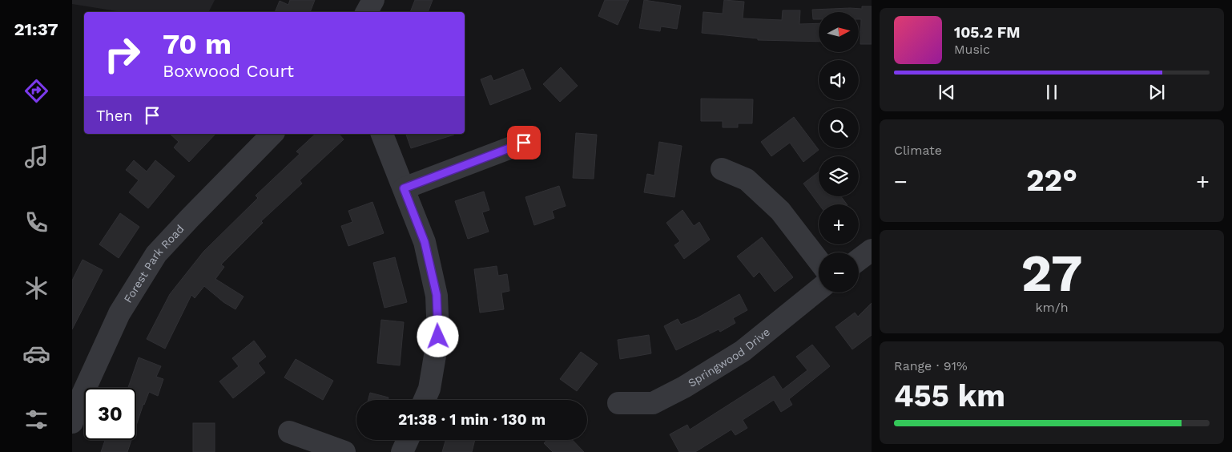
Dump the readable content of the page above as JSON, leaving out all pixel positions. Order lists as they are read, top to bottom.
{
  "streets": {
    "street": ["Forest Park Road", "Springwood Drive"]
  },
  "north": "right",
  "page": {
    "tabs": "21:37",
    "map_buttons": ["+", "−"],
    "turn": ["70 m", "Boxwood Court"],
    "song": ["105.2 FM", "Music"],
    "then": "Then",
    "tile": [
      "Climate",
      ["27", "km/h"],
      ["Range · 91%", "455 km"]
    ],
    "heat": ["−", "22°", "+"],
    "limit": "30",
    "trip": "21:38 · 1 min · 130 m"
  }
}
